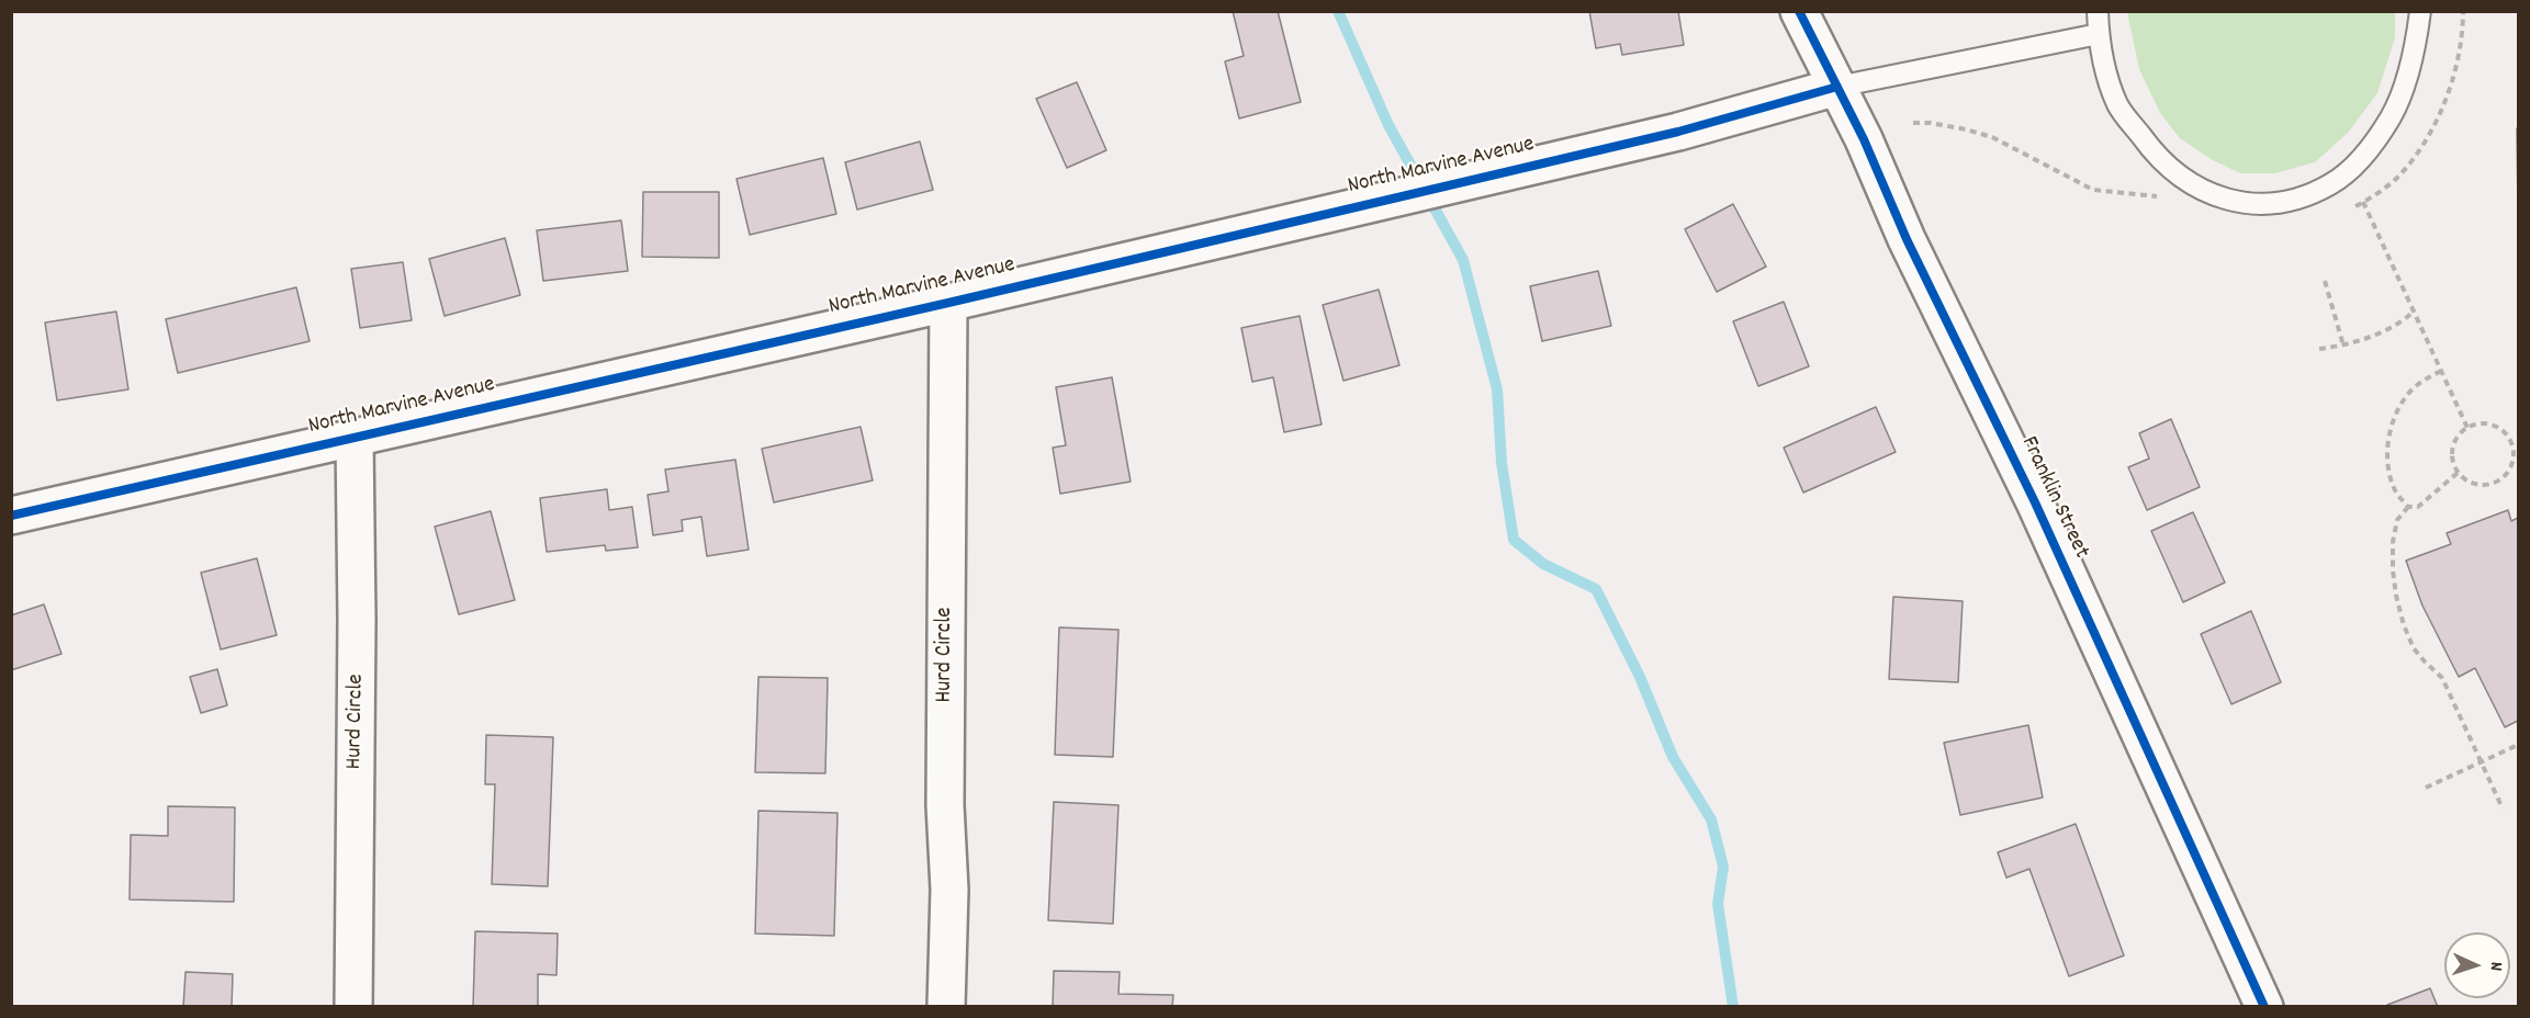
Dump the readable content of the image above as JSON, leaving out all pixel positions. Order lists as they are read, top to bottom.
{
  "streets": {
    "street": ["North Marvine Avenue", "Franklin Street", "Hurd Circle"]
  },
  "crossings": [
    ["North Marvine Avenue", "Franklin Street"],
    ["North Marvine Avenue", "Hurd Circle"]
  ],
  "north": "right"
}
